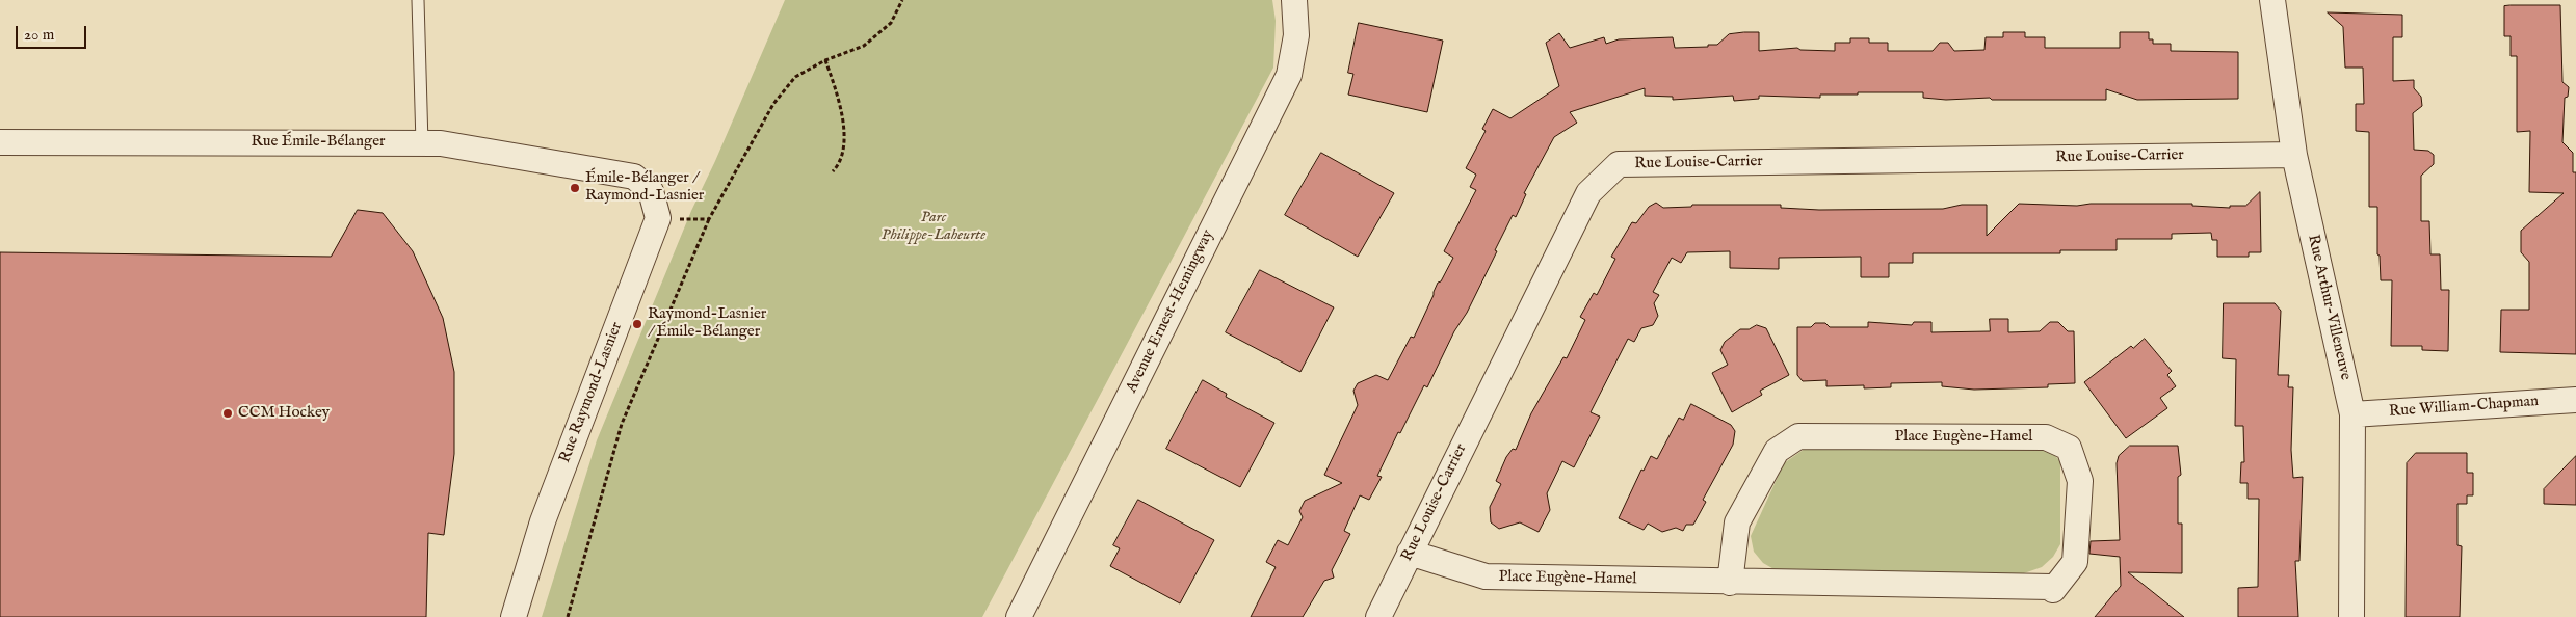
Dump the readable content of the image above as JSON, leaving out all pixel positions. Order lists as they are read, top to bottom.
{
  "streets": {
    "street": [
      "Rue Émile-Bélanger",
      "Rue Louise-Carrier",
      "Rue Arthur-Villeneuve",
      "Avenue Ernest-Hemingway",
      "Rue Raymond-Lasnier",
      "Rue William-Chapman",
      "Place Eugène-Hamel"
    ]
  },
  "crossings": [
    ["Rue Émile-Bélanger", "Rue Raymond-Lasnier"],
    ["Rue Louise-Carrier", "Rue Arthur-Villeneuve"],
    ["Rue Louise-Carrier", "Place Eugène-Hamel"],
    ["Rue Arthur-Villeneuve", "Rue William-Chapman"]
  ],
  "parks": ["Parc Philippe-Laheurte"],
  "places": ["Émile-Bélanger / Raymond-Lasnier", "Raymond-Lasnier / Émile-Bélanger", "CCM Hockey"],
  "scale_bar": "20 m"
}
